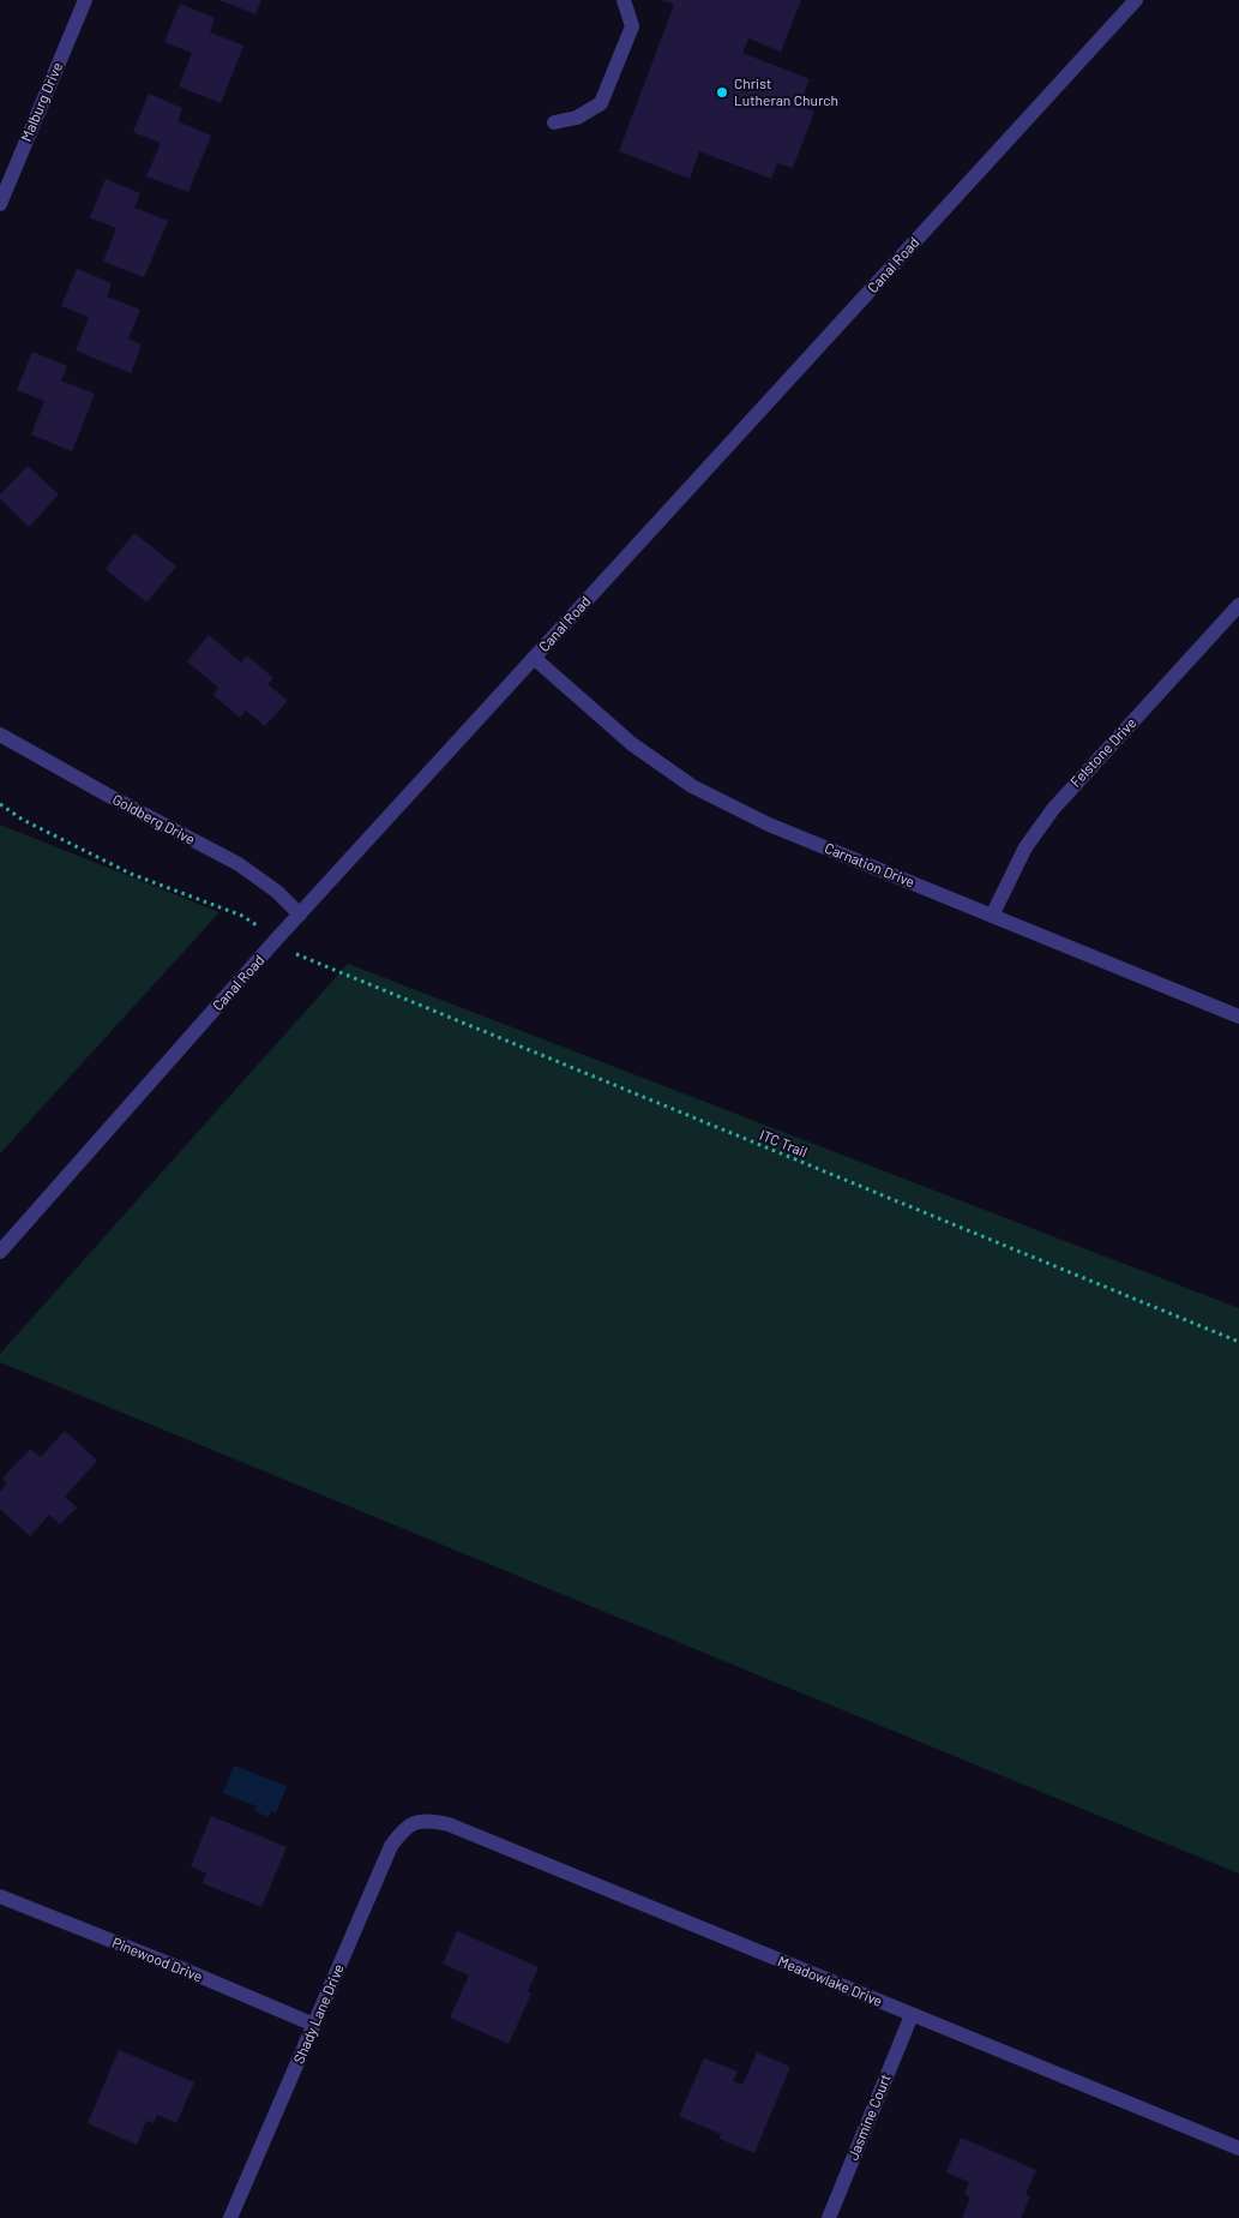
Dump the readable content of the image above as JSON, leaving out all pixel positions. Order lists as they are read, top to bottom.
{
  "streets": {
    "street": [
      "Malburg Drive",
      "Canal Road",
      "Felstone Drive",
      "Goldberg Drive",
      "Carnation Drive",
      "Pinewood Drive",
      "Meadowlake Drive",
      "Shady Lane Drive",
      "Jasmine Court"
    ],
    "path": ["ITC Trail"]
  },
  "crossings": [
    ["Canal Road", "Goldberg Drive"],
    ["Canal Road", "Carnation Drive"],
    ["Felstone Drive", "Carnation Drive"],
    ["Pinewood Drive", "Shady Lane Drive"],
    ["Meadowlake Drive", "Shady Lane Drive"],
    ["Meadowlake Drive", "Jasmine Court"]
  ],
  "places": ["Christ Lutheran Church"]
}
